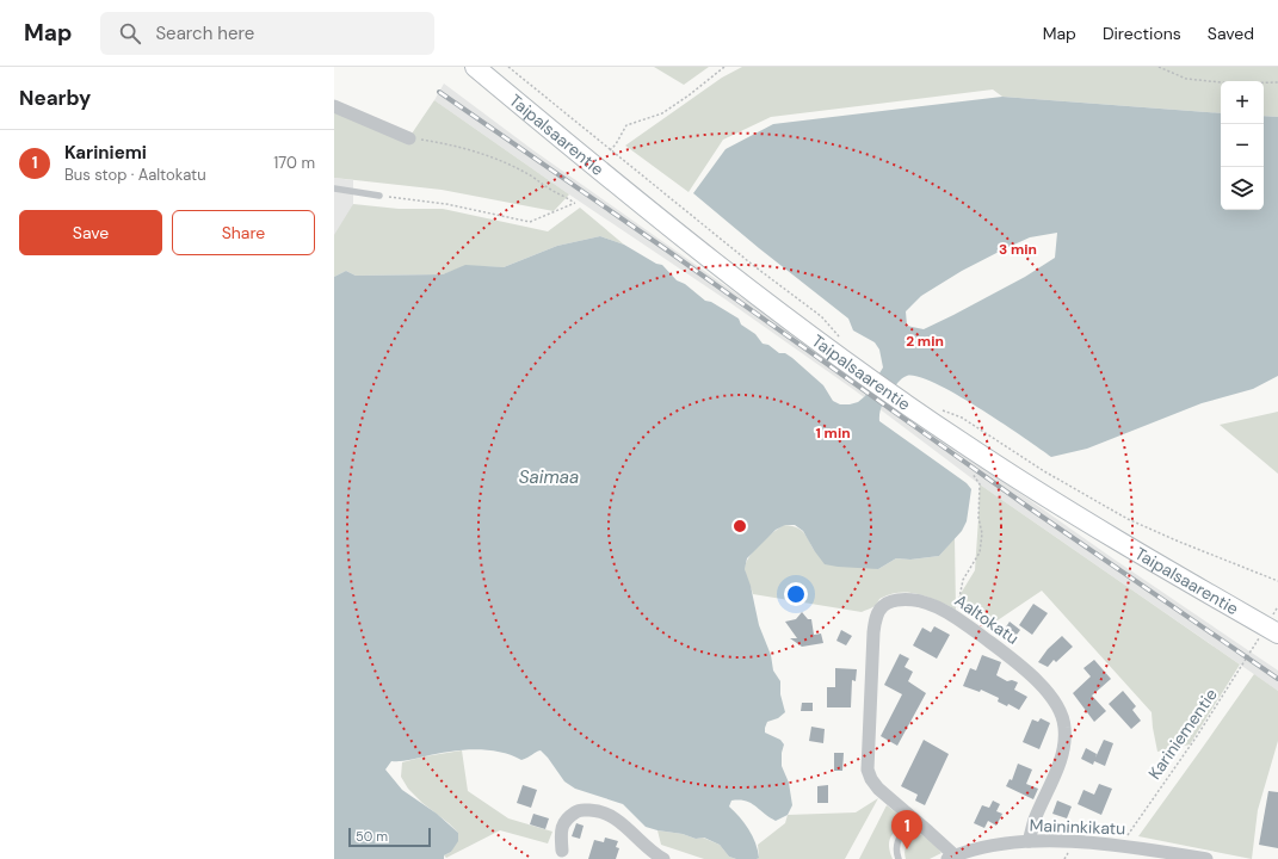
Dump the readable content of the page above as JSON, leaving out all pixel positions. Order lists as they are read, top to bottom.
{
  "streets": {
    "main road": ["Taipalsaarentie"],
    "street": ["Aaltokatu", "Maininkikatu"],
    "path": ["Kariniementie"]
  },
  "crossings": [
    ["Taipalsaarentie", "Kariniementie"],
    ["Aaltokatu", "Maininkikatu"],
    ["Kariniementie", "Maininkikatu"]
  ],
  "water": ["Saimaa"],
  "scale_bar": "50 m",
  "page": {
    "header": "Map",
    "search": "Search here",
    "nav": ["Map", "Directions", "Saved"],
    "heading": "Nearby",
    "map_buttons": ["+", "−"],
    "list": [
      {
        "mark": "1",
        "name": "Kariniemi",
        "note": "Bus stop · Aaltokatu",
        "value": "170 m"
      }
    ],
    "buttons": ["Save", "Share"],
    "pins": "1",
    "scale": "50 m"
  },
  "rings": ["3 min", "2 min", "1 min"]
}
